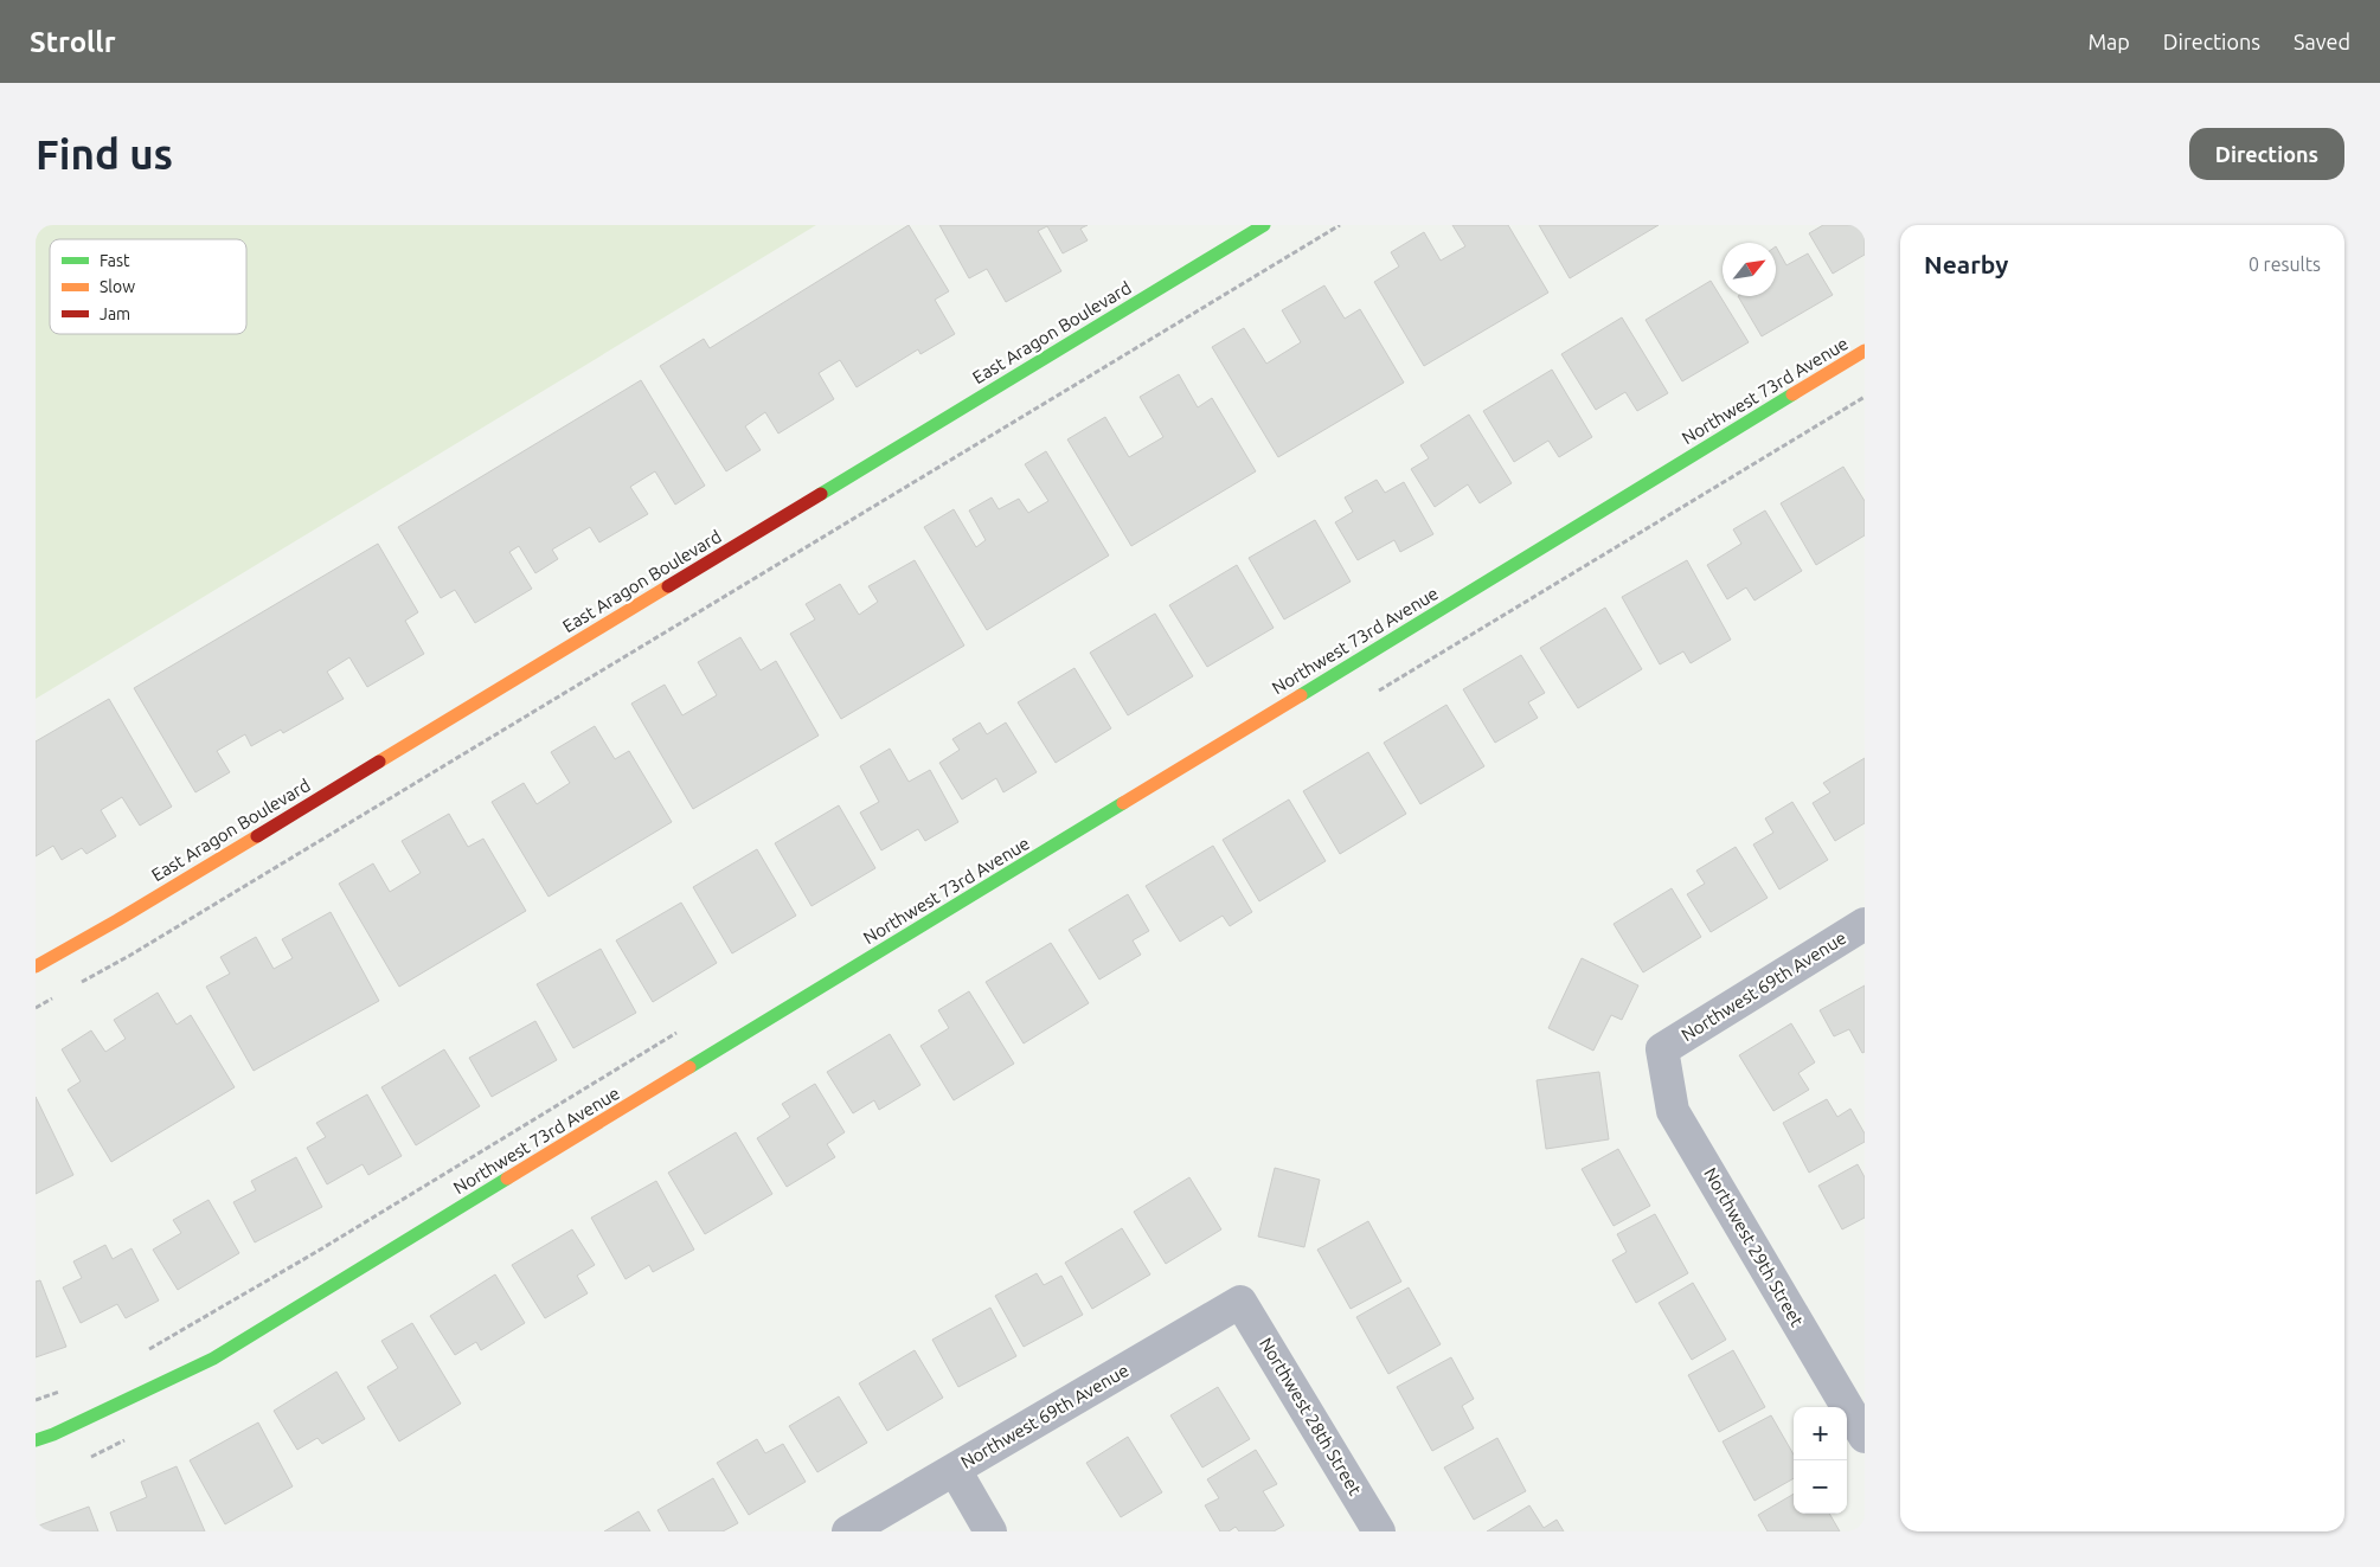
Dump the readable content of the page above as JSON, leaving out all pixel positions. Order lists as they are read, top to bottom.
{
  "streets": {
    "street": [
      "East Aragon Boulevard",
      "Northwest 73rd Avenue",
      "Northwest 69th Avenue",
      "Northwest 29th Street",
      "Northwest 28th Street"
    ]
  },
  "crossings": [
    ["Northwest 69th Avenue", "Northwest 29th Street"],
    ["Northwest 69th Avenue", "Northwest 28th Street"]
  ],
  "legend": ["Fast", "Slow", "Jam"],
  "north": "top right",
  "page": {
    "header": "Strollr",
    "nav": ["Map", "Directions", "Saved"],
    "buttons": "Directions",
    "title": "Find us",
    "heading": ["Nearby", "0 results"],
    "map_buttons": ["+", "−"]
  }
}
